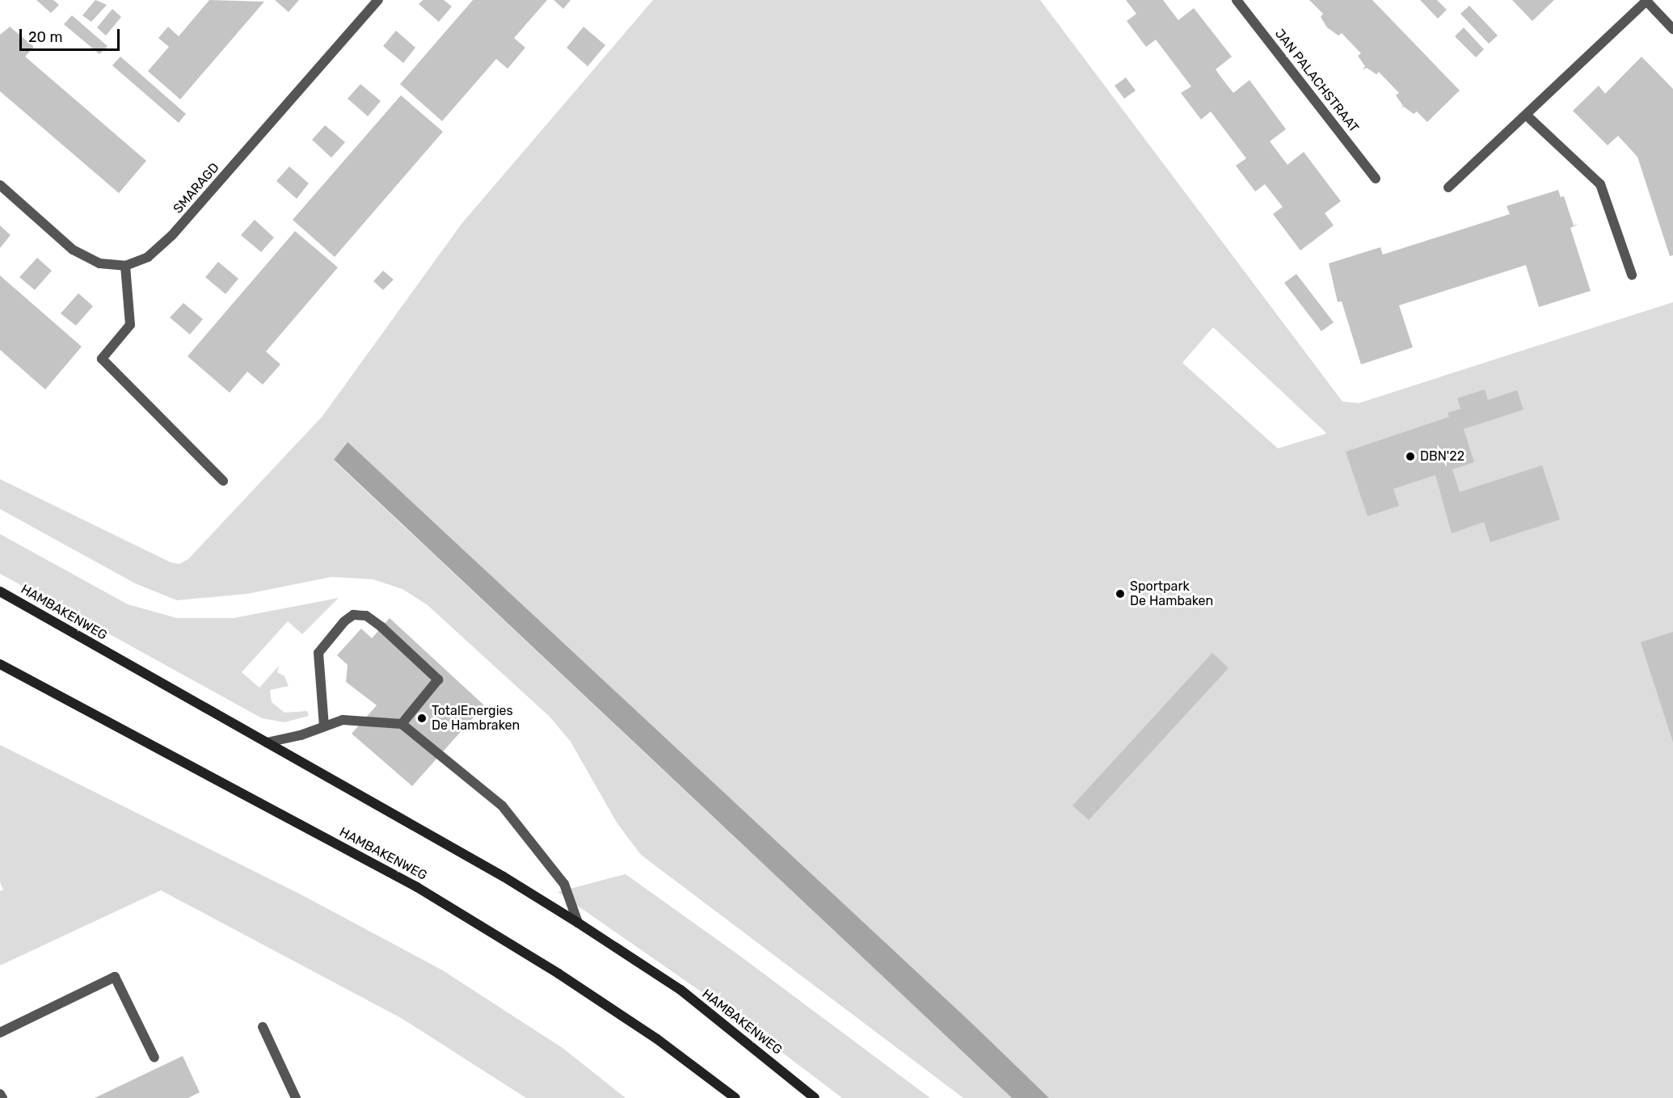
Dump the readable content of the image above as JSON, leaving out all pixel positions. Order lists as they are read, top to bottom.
{
  "streets": {
    "main road": ["HAMBAKENWEG"],
    "street": ["JAN PALACHSTRAAT", "SMARAGD"]
  },
  "places": ["DBN'22", "Sportpark De Hambaken", "TotalEnergies De Hambraken"],
  "scale_bar": "20 m"
}
